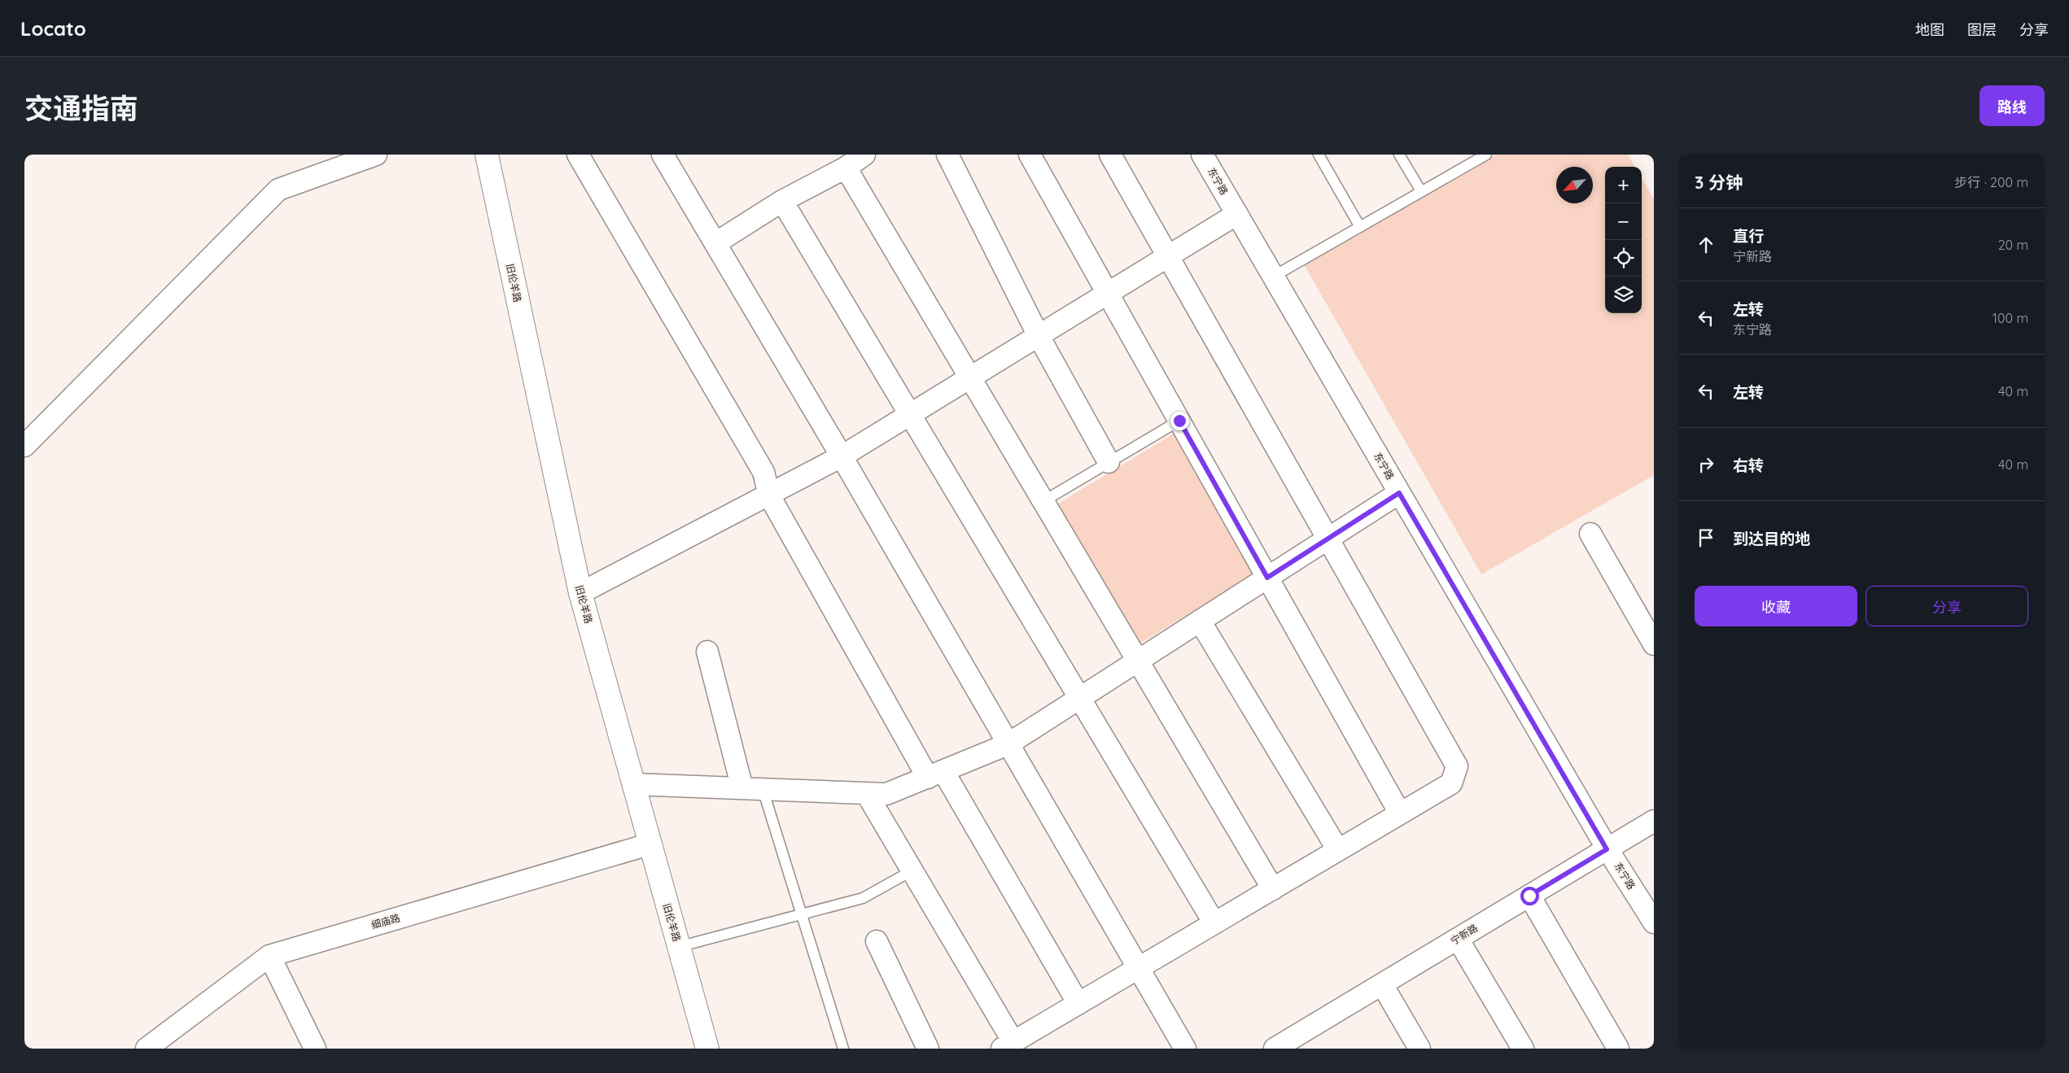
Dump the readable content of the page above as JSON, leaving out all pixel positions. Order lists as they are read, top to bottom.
{
  "streets": {
    "street": [
      "东宁路",
      "旧伦羊路",
      "细庙路",
      "宁新路"
    ]
  },
  "crossings": [
    ["东宁路", "宁新路"],
    ["旧伦羊路", "细庙路"]
  ],
  "north": "bottom left",
  "page": {
    "header": "Locato",
    "nav": ["地图", "图层", "分享"],
    "title": "交通指南",
    "buttons": [
      "路线",
      ["收藏", "分享"]
    ],
    "heading": ["3 分钟", "步行 · 200 m"],
    "map_buttons": ["+", "−"],
    "list": [
      ["直行", "宁新路", "20 m"],
      ["左转", "东宁路", "100 m"],
      ["左转", "40 m"],
      ["右转", "40 m"],
      "到达目的地"
    ]
  }
}
